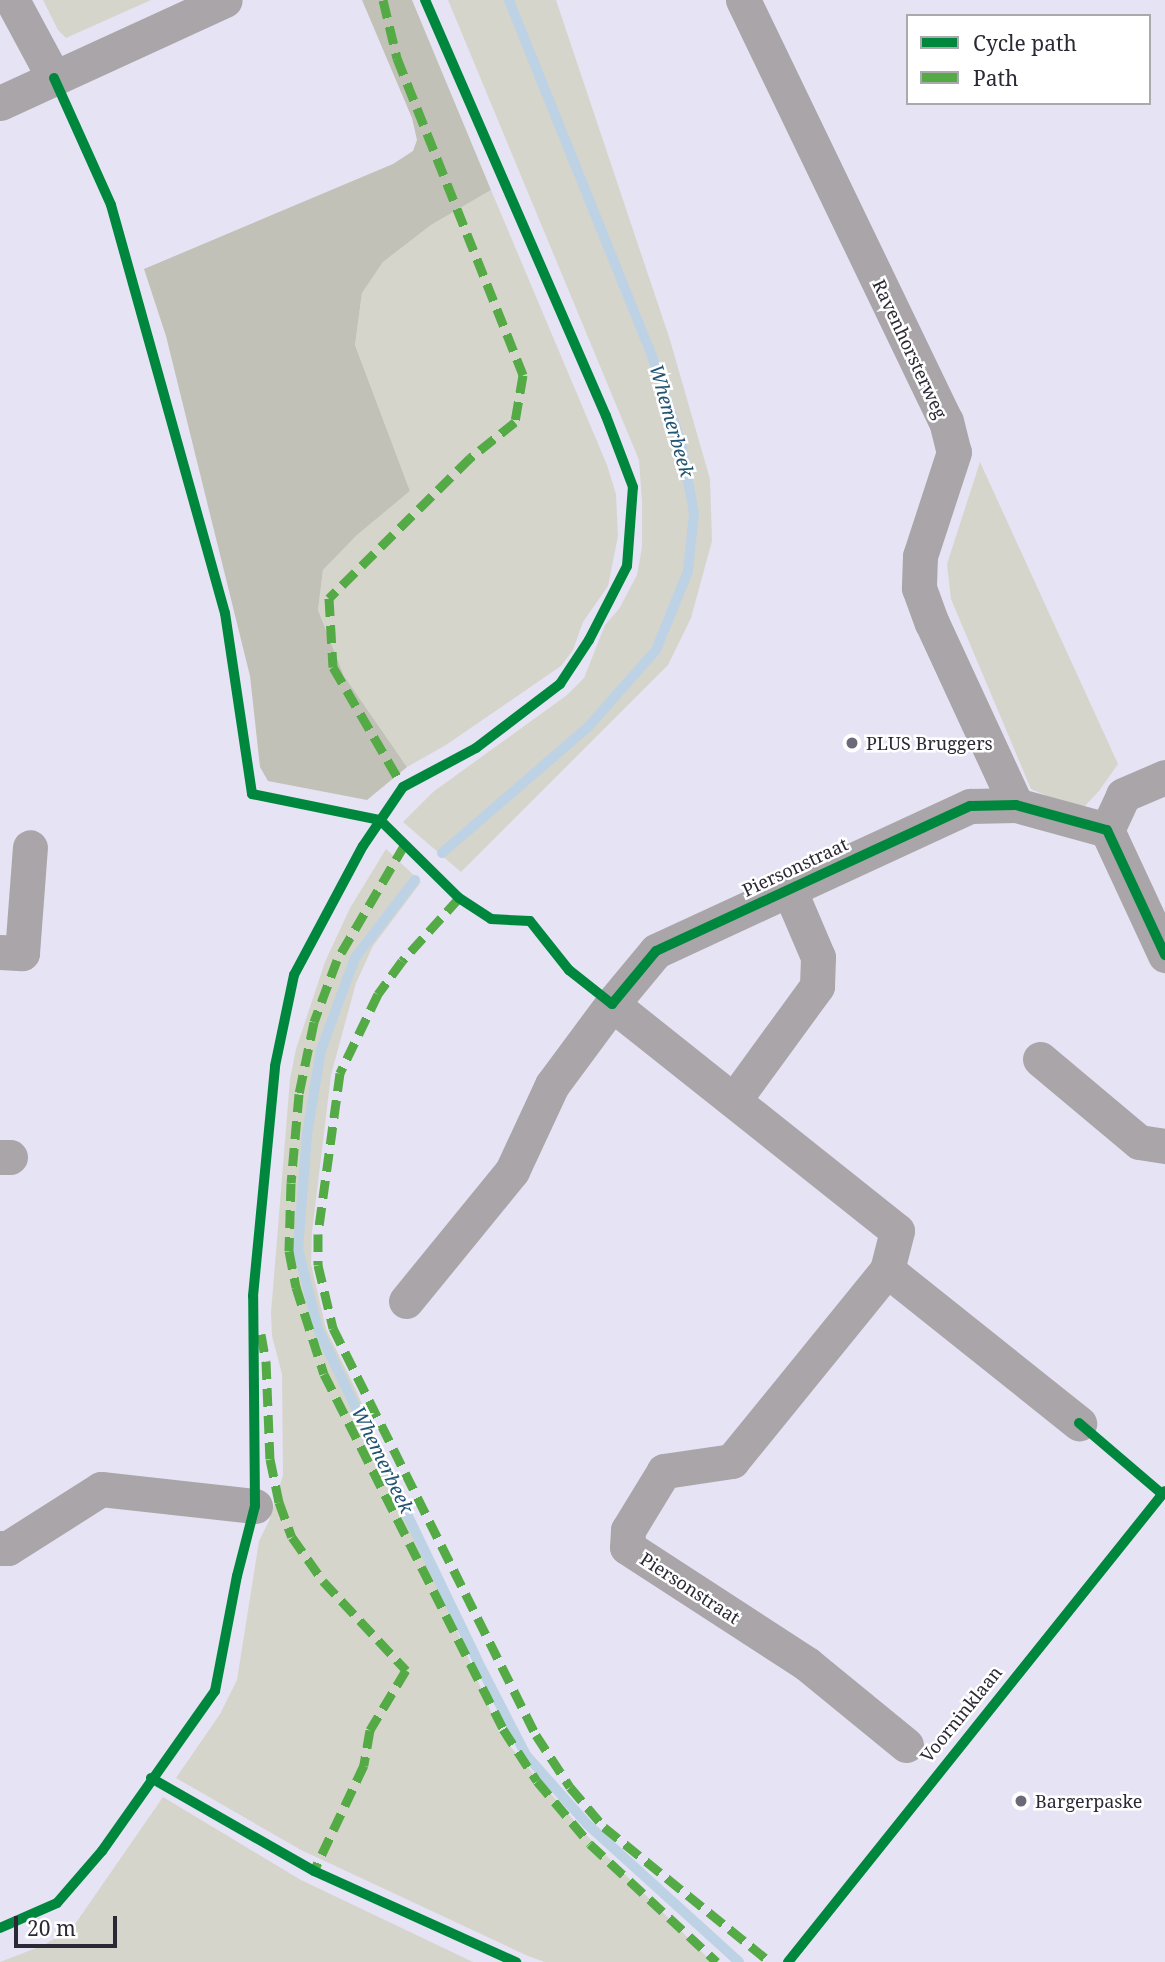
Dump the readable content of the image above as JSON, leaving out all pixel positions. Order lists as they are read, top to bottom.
{
  "streets": {
    "street": ["Ravenhorsterweg", "Piersonstraat"],
    "cycle path": ["Voorninklaan"]
  },
  "crossings": [
    ["Ravenhorsterweg", "Piersonstraat"]
  ],
  "water": ["Whemerbeek"],
  "places": ["PLUS Bruggers", "Bargerpaske"],
  "legend": ["Cycle path", "Path"],
  "scale_bar": "20 m"
}
